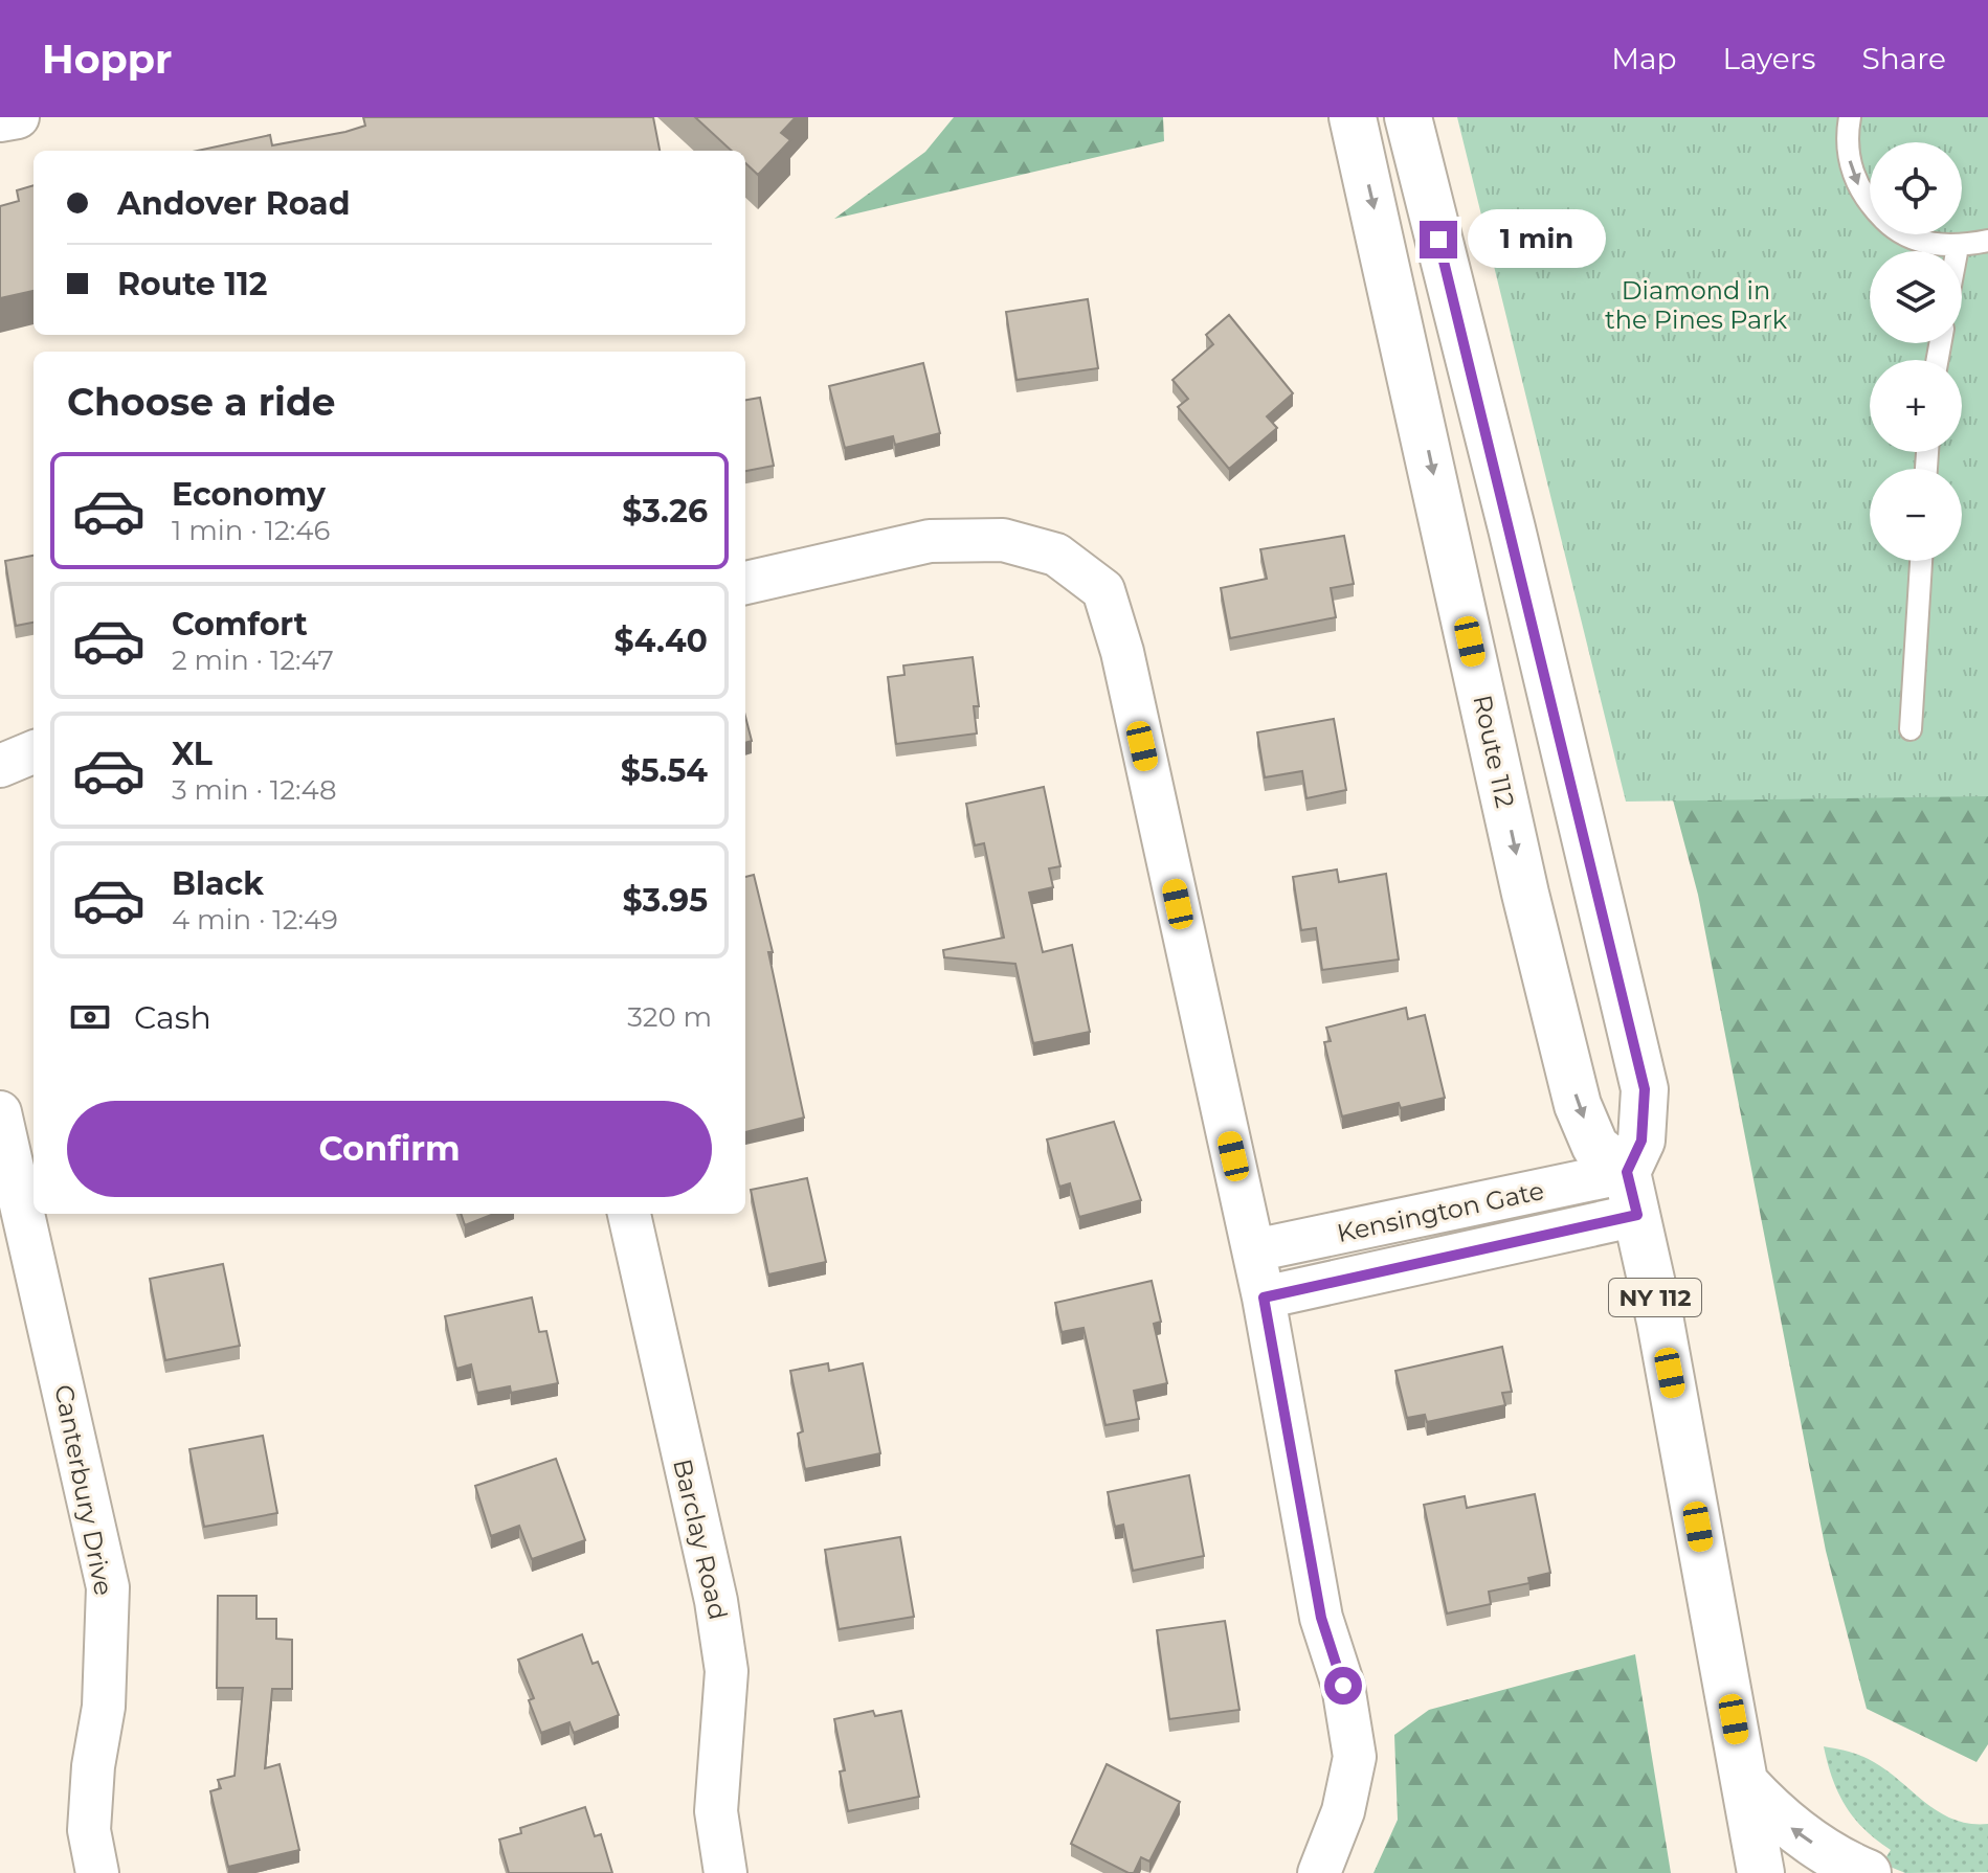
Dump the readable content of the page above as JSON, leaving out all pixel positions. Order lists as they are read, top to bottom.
{
  "streets": {
    "main road": ["Route 112", "NY 112"],
    "street": ["Kensington Gate", "Canterbury Drive", "Barclay Road"]
  },
  "crossings": [
    ["Route 112", "Kensington Gate"],
    ["Route 112", "NY 112"],
    ["Kensington Gate", "NY 112"]
  ],
  "parks": ["Diamond in the Pines Park"],
  "page": {
    "header": "Hoppr",
    "nav": ["Map", "Layers", "Share"],
    "map_buttons": ["+", "−"],
    "banner": ["Andover Road", "Route 112"],
    "bubble": "1 min",
    "heading": "Choose a ride",
    "list": [
      {
        "name": "Economy",
        "note": "1 min · 12:46",
        "value": "$3.26"
      },
      {
        "name": "Comfort",
        "note": "2 min · 12:47",
        "value": "$4.40"
      },
      {
        "name": "XL",
        "note": "3 min · 12:48",
        "value": "$5.54"
      },
      {
        "name": "Black",
        "note": "4 min · 12:49",
        "value": "$3.95"
      }
    ],
    "pay": ["Cash", "320 m"],
    "buttons": "Confirm"
  }
}
